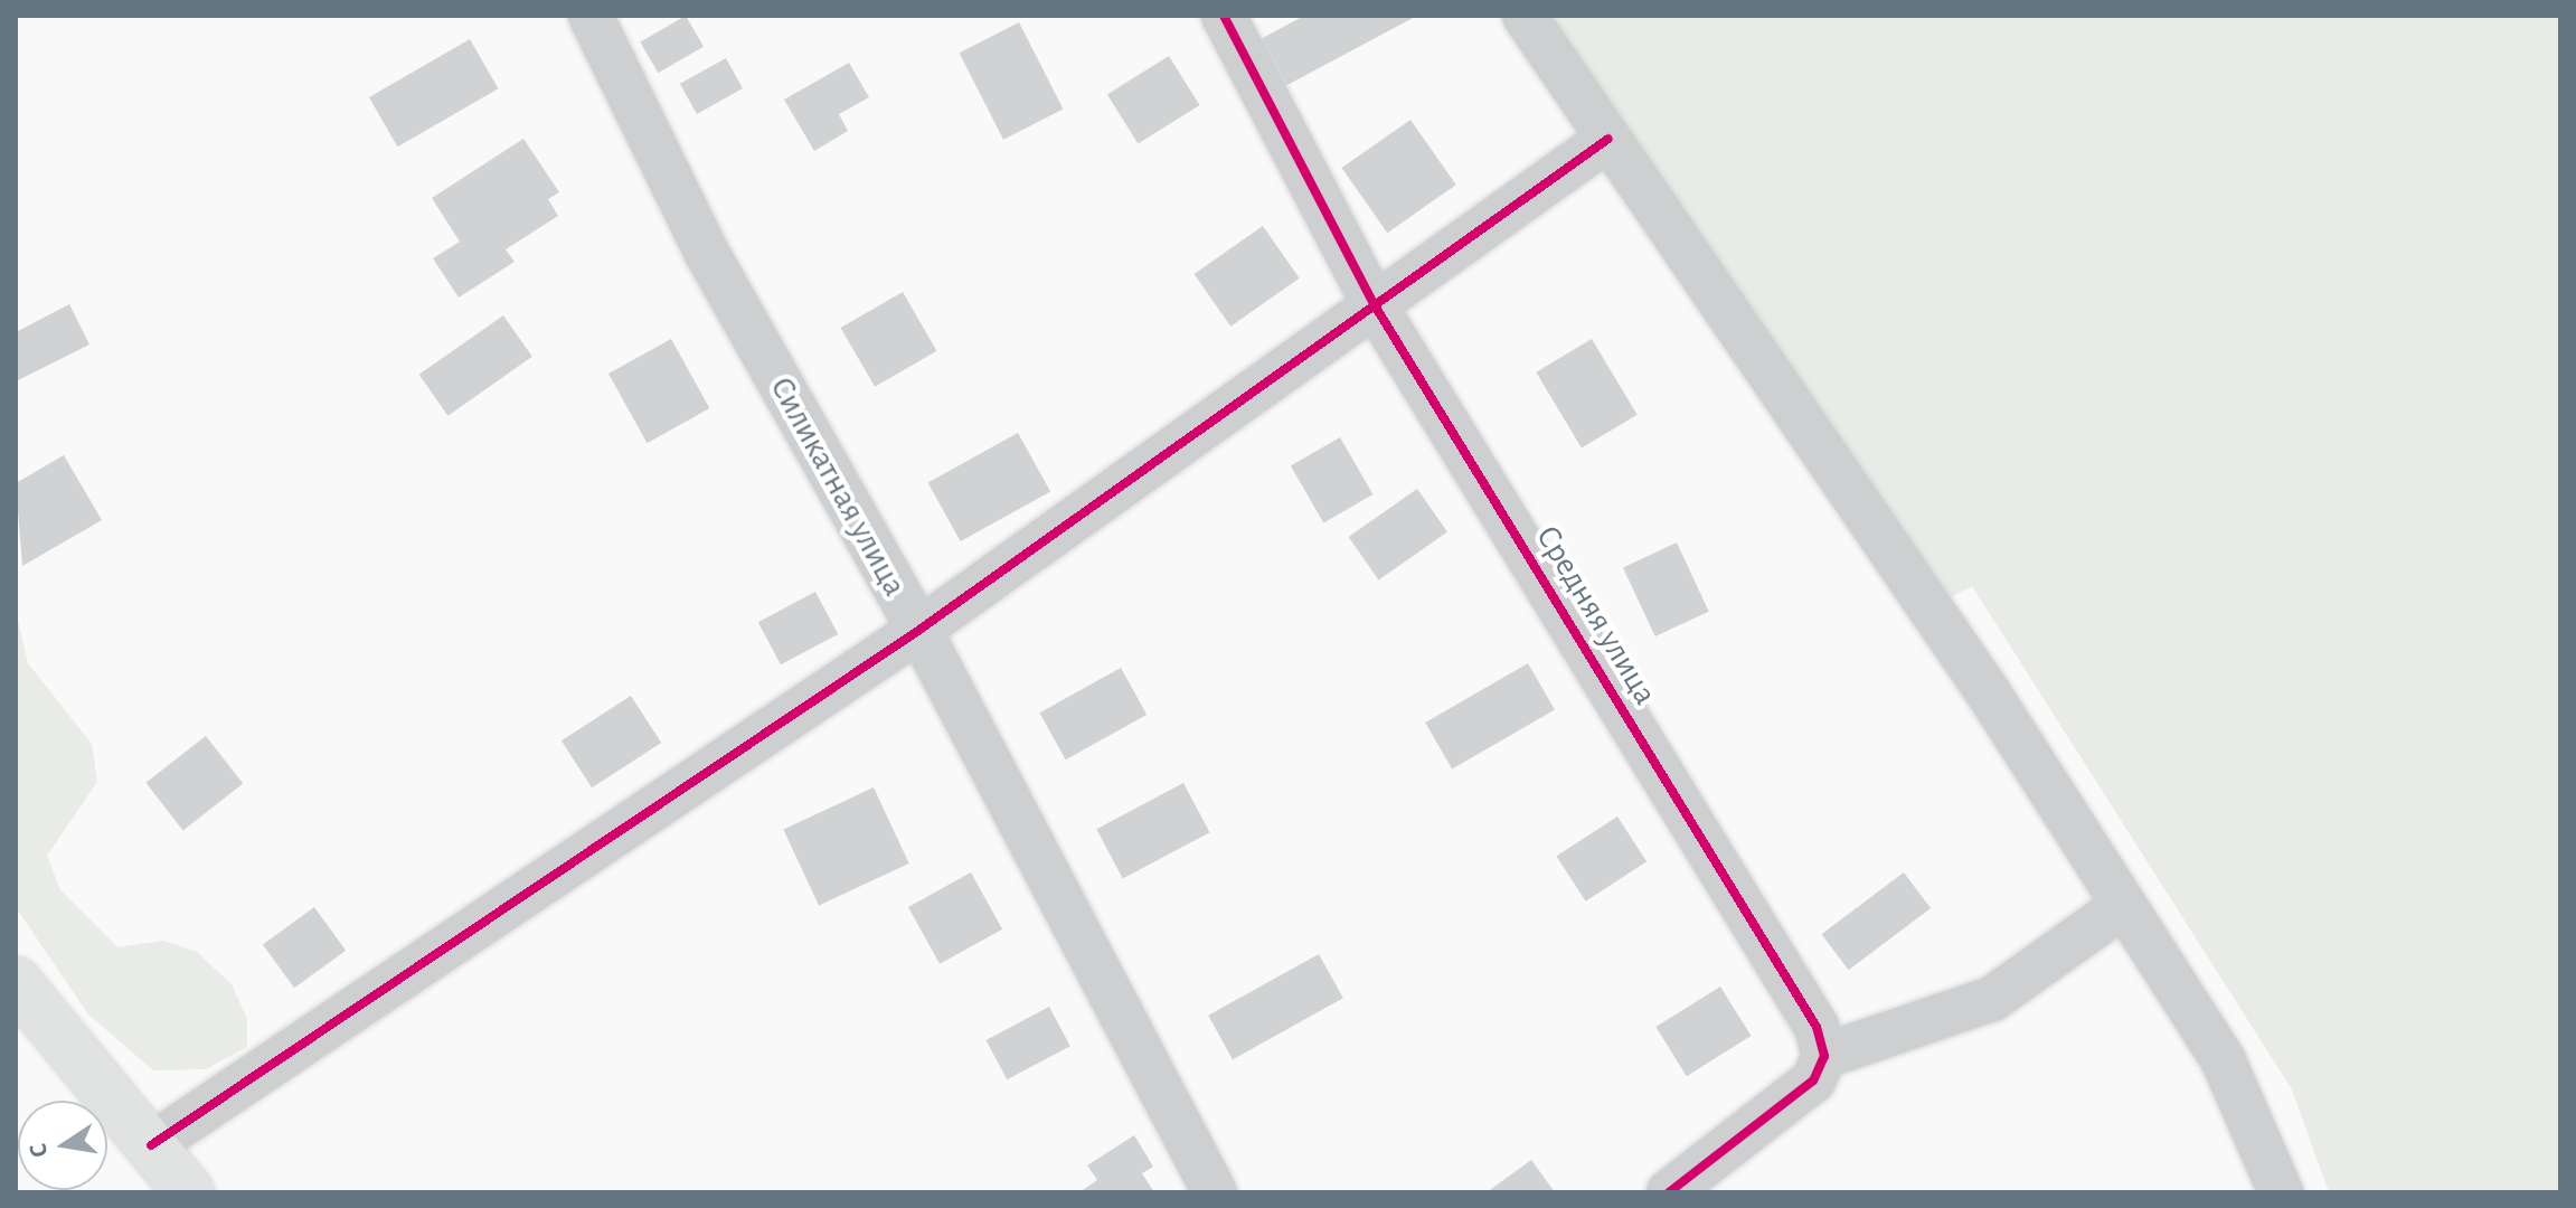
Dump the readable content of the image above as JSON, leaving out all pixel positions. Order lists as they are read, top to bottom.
{
  "streets": {
    "street": ["Силикатная улица", "Средняя улица"]
  },
  "north": "left"
}
